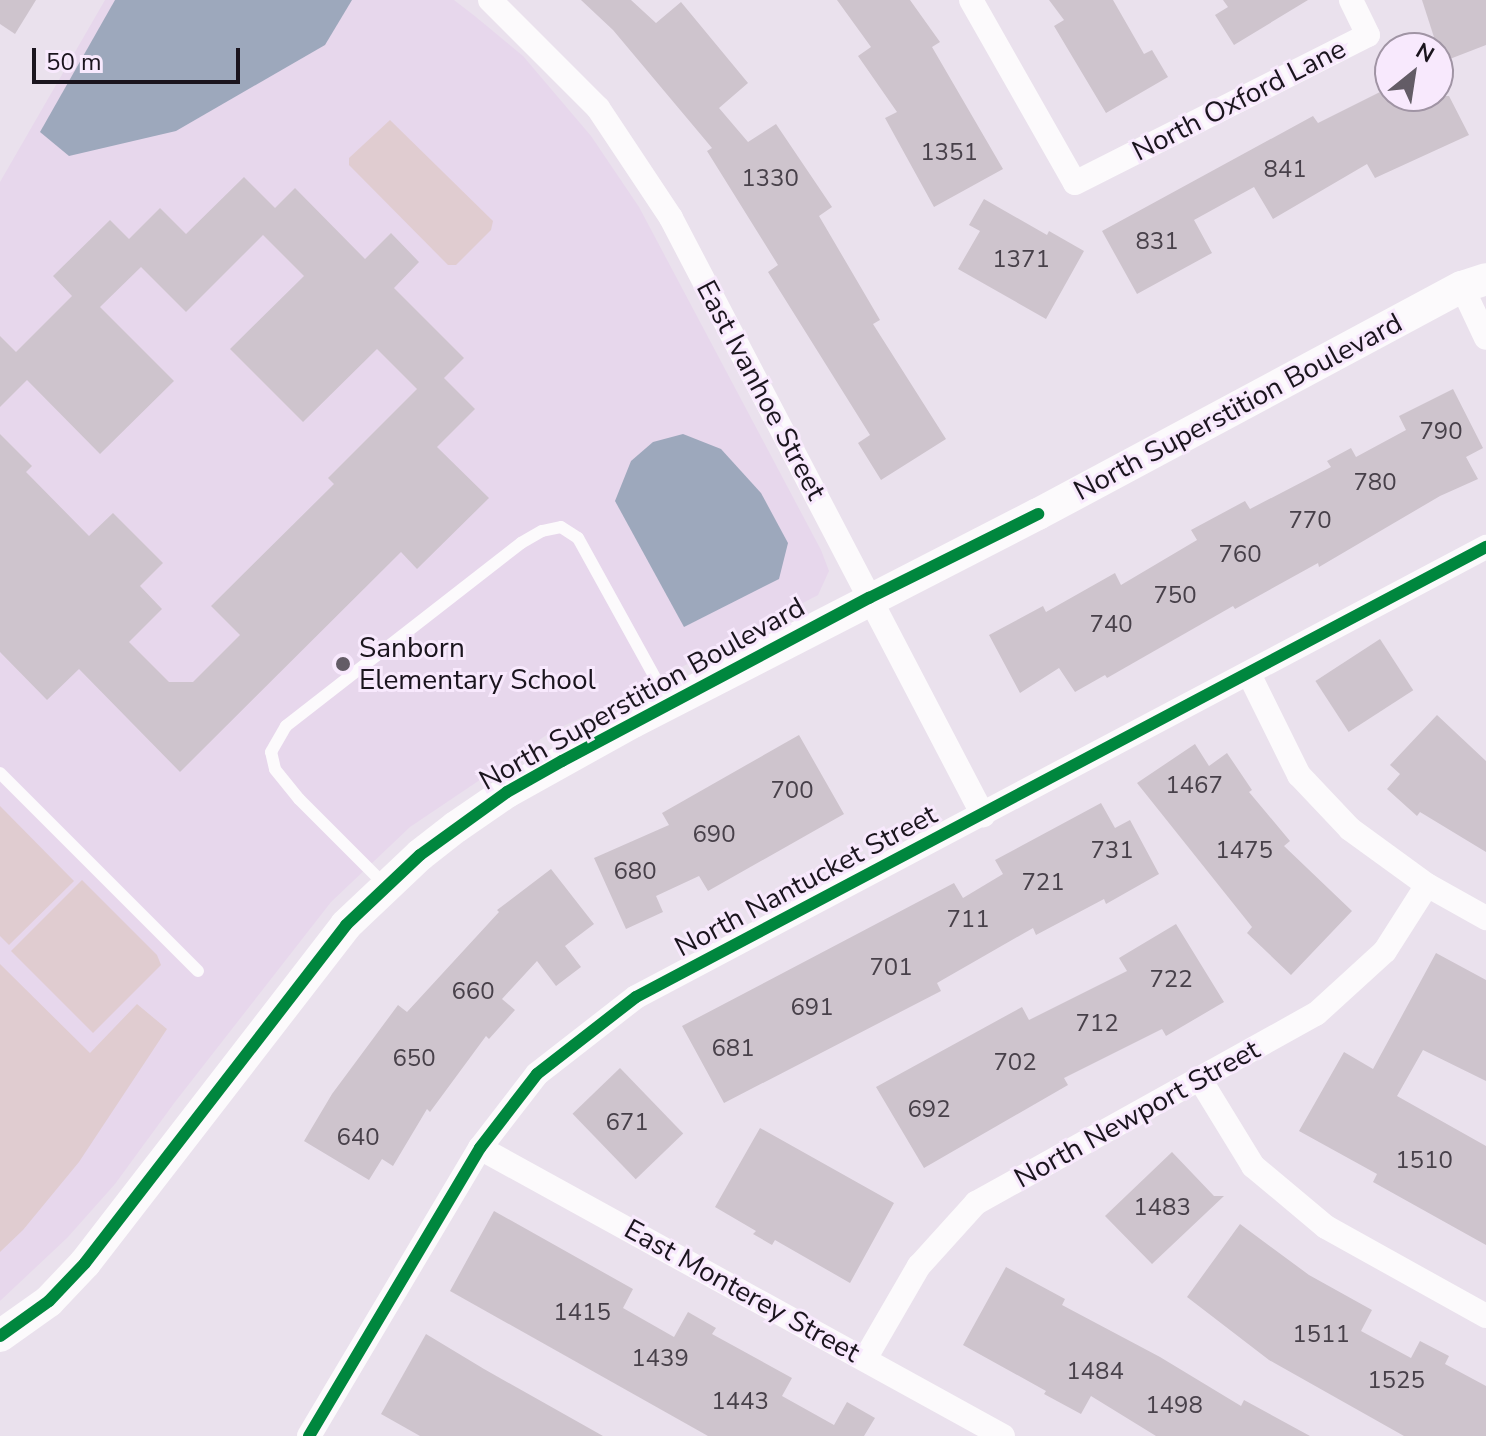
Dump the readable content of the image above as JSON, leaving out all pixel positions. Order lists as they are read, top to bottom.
{
  "streets": {
    "street": [
      "North Oxford Lane",
      "East Ivanhoe Street",
      "North Superstition Boulevard",
      "North Nantucket Street",
      "North Newport Street",
      "East Monterey Street"
    ]
  },
  "crossings": [
    ["East Ivanhoe Street", "North Superstition Boulevard"],
    ["East Ivanhoe Street", "North Nantucket Street"],
    ["North Nantucket Street", "East Monterey Street"],
    ["North Newport Street", "East Monterey Street"]
  ],
  "places": ["Sanborn Elementary School"],
  "house_numbers": [
    "1351",
    "841",
    "1330",
    "831",
    "1371",
    "790",
    "780",
    "770",
    "760",
    "750",
    "740",
    "1467",
    "700",
    "690",
    "731",
    "1475",
    "680",
    "721",
    "711",
    "701",
    "722",
    "660",
    "691",
    "712",
    "681",
    "650",
    "702",
    "692",
    "671",
    "640",
    "1510",
    "1483",
    "1415",
    "1511",
    "1439",
    "1484",
    "1525",
    "1443",
    "1498"
  ],
  "scale_bar": "50 m",
  "north": "top right"
}
